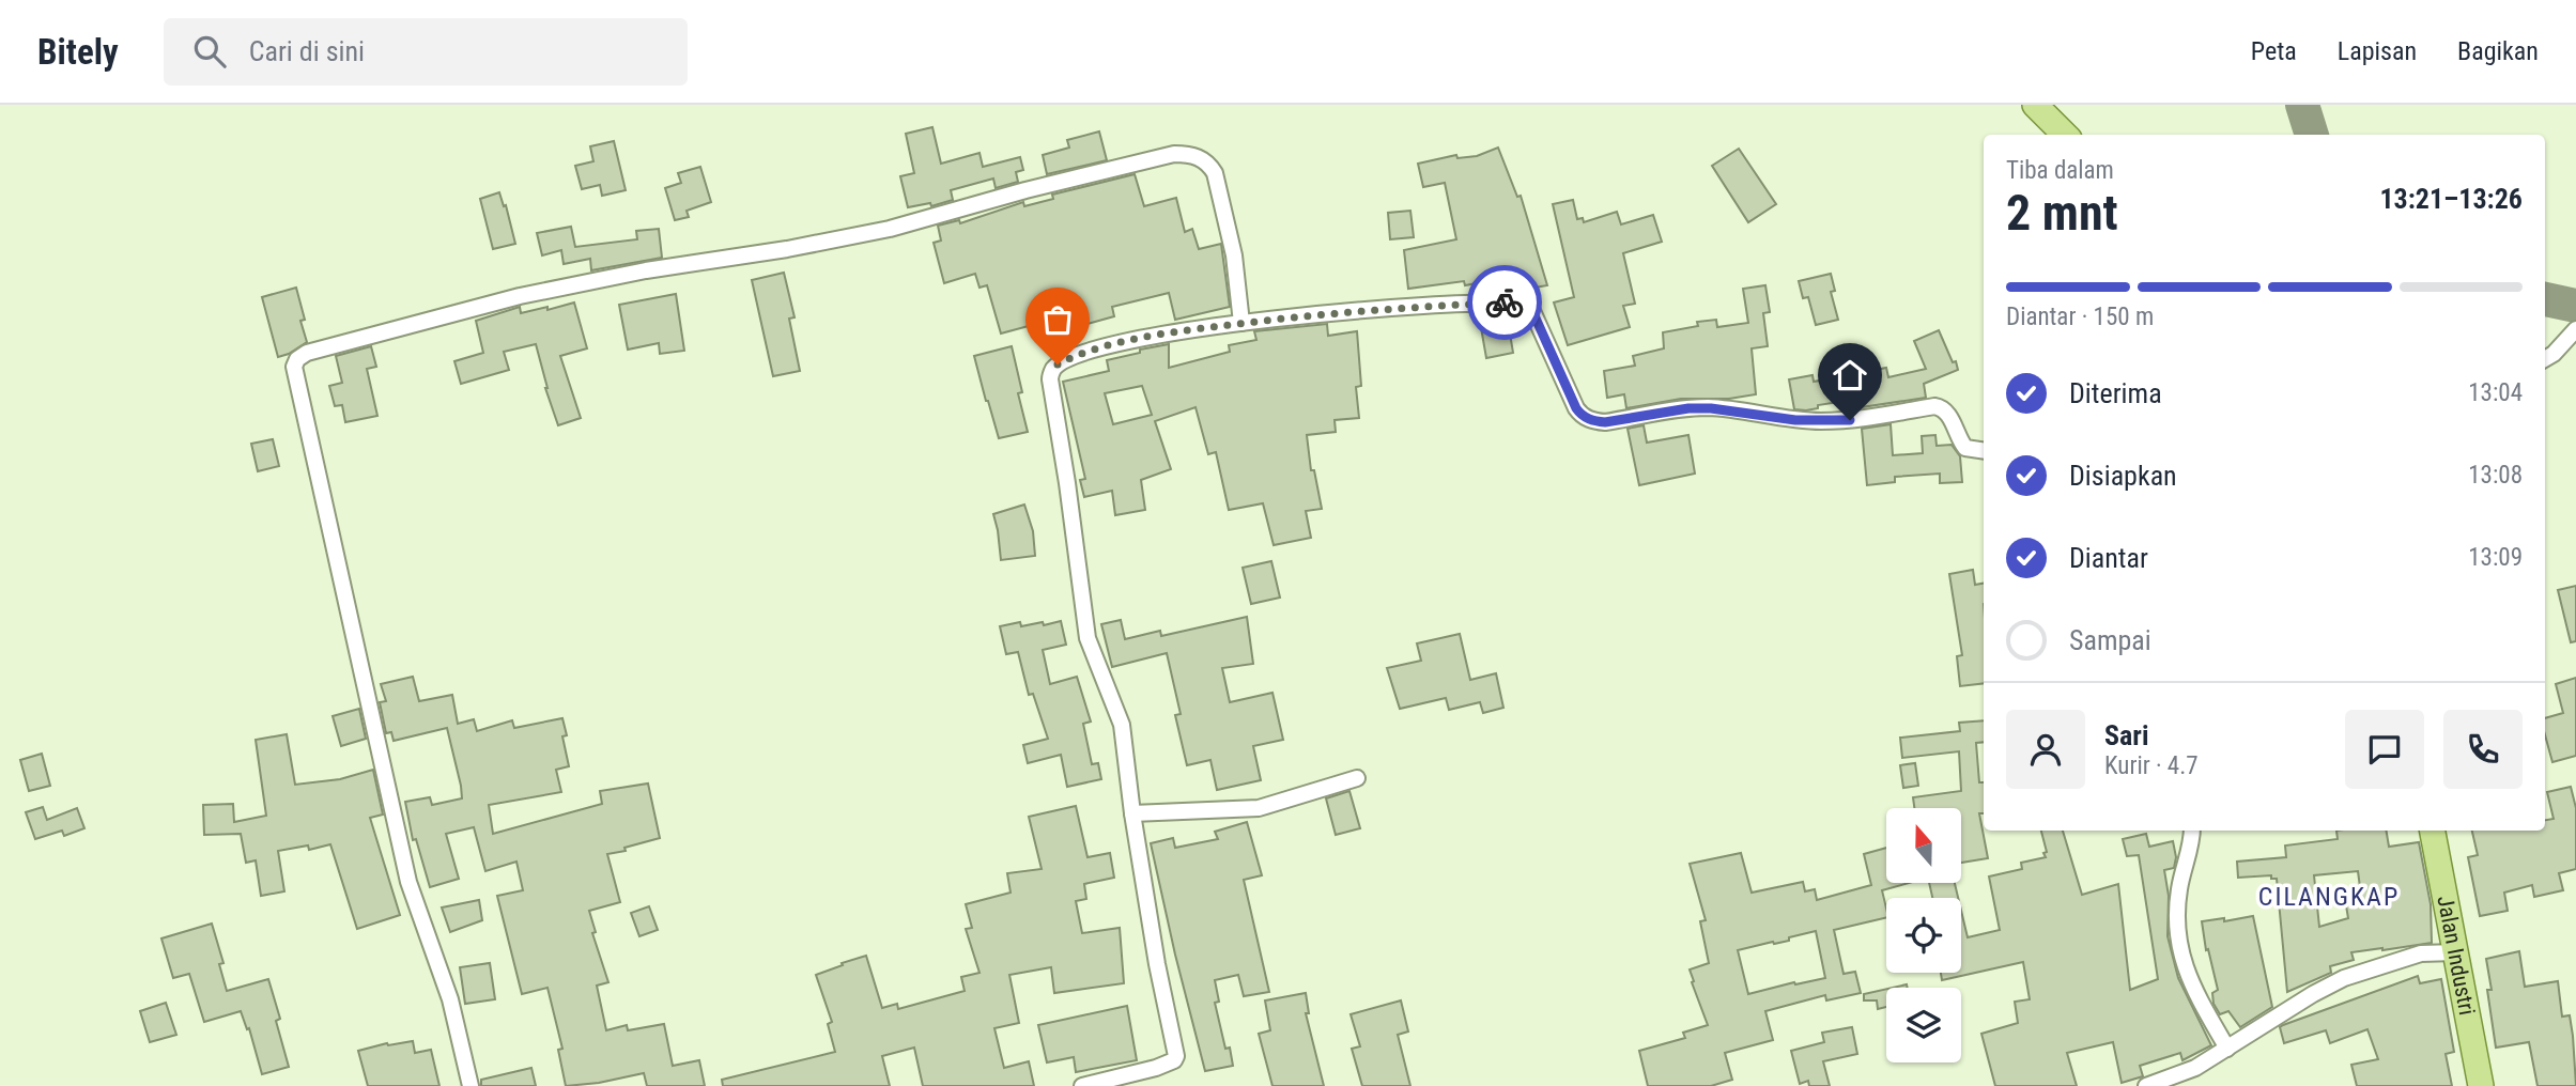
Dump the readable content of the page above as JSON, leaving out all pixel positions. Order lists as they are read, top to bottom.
{
  "streets": {
    "main road": ["Jalan Industri"]
  },
  "districts": ["CILANGKAP"],
  "north": "top",
  "page": {
    "header": "Bitely",
    "search": "Cari di sini",
    "nav": ["Peta", "Lapisan", "Bagikan"],
    "heading": ["2 mnt", "Tiba dalam", "13:21–13:26"],
    "panel": ["Sari", "Kurir · 4.7"],
    "bar": "Diantar · 150 m",
    "list": [
      ["Diterima", "13:04"],
      ["Disiapkan", "13:08"],
      ["Diantar", "13:09"],
      "Sampai"
    ]
  }
}
